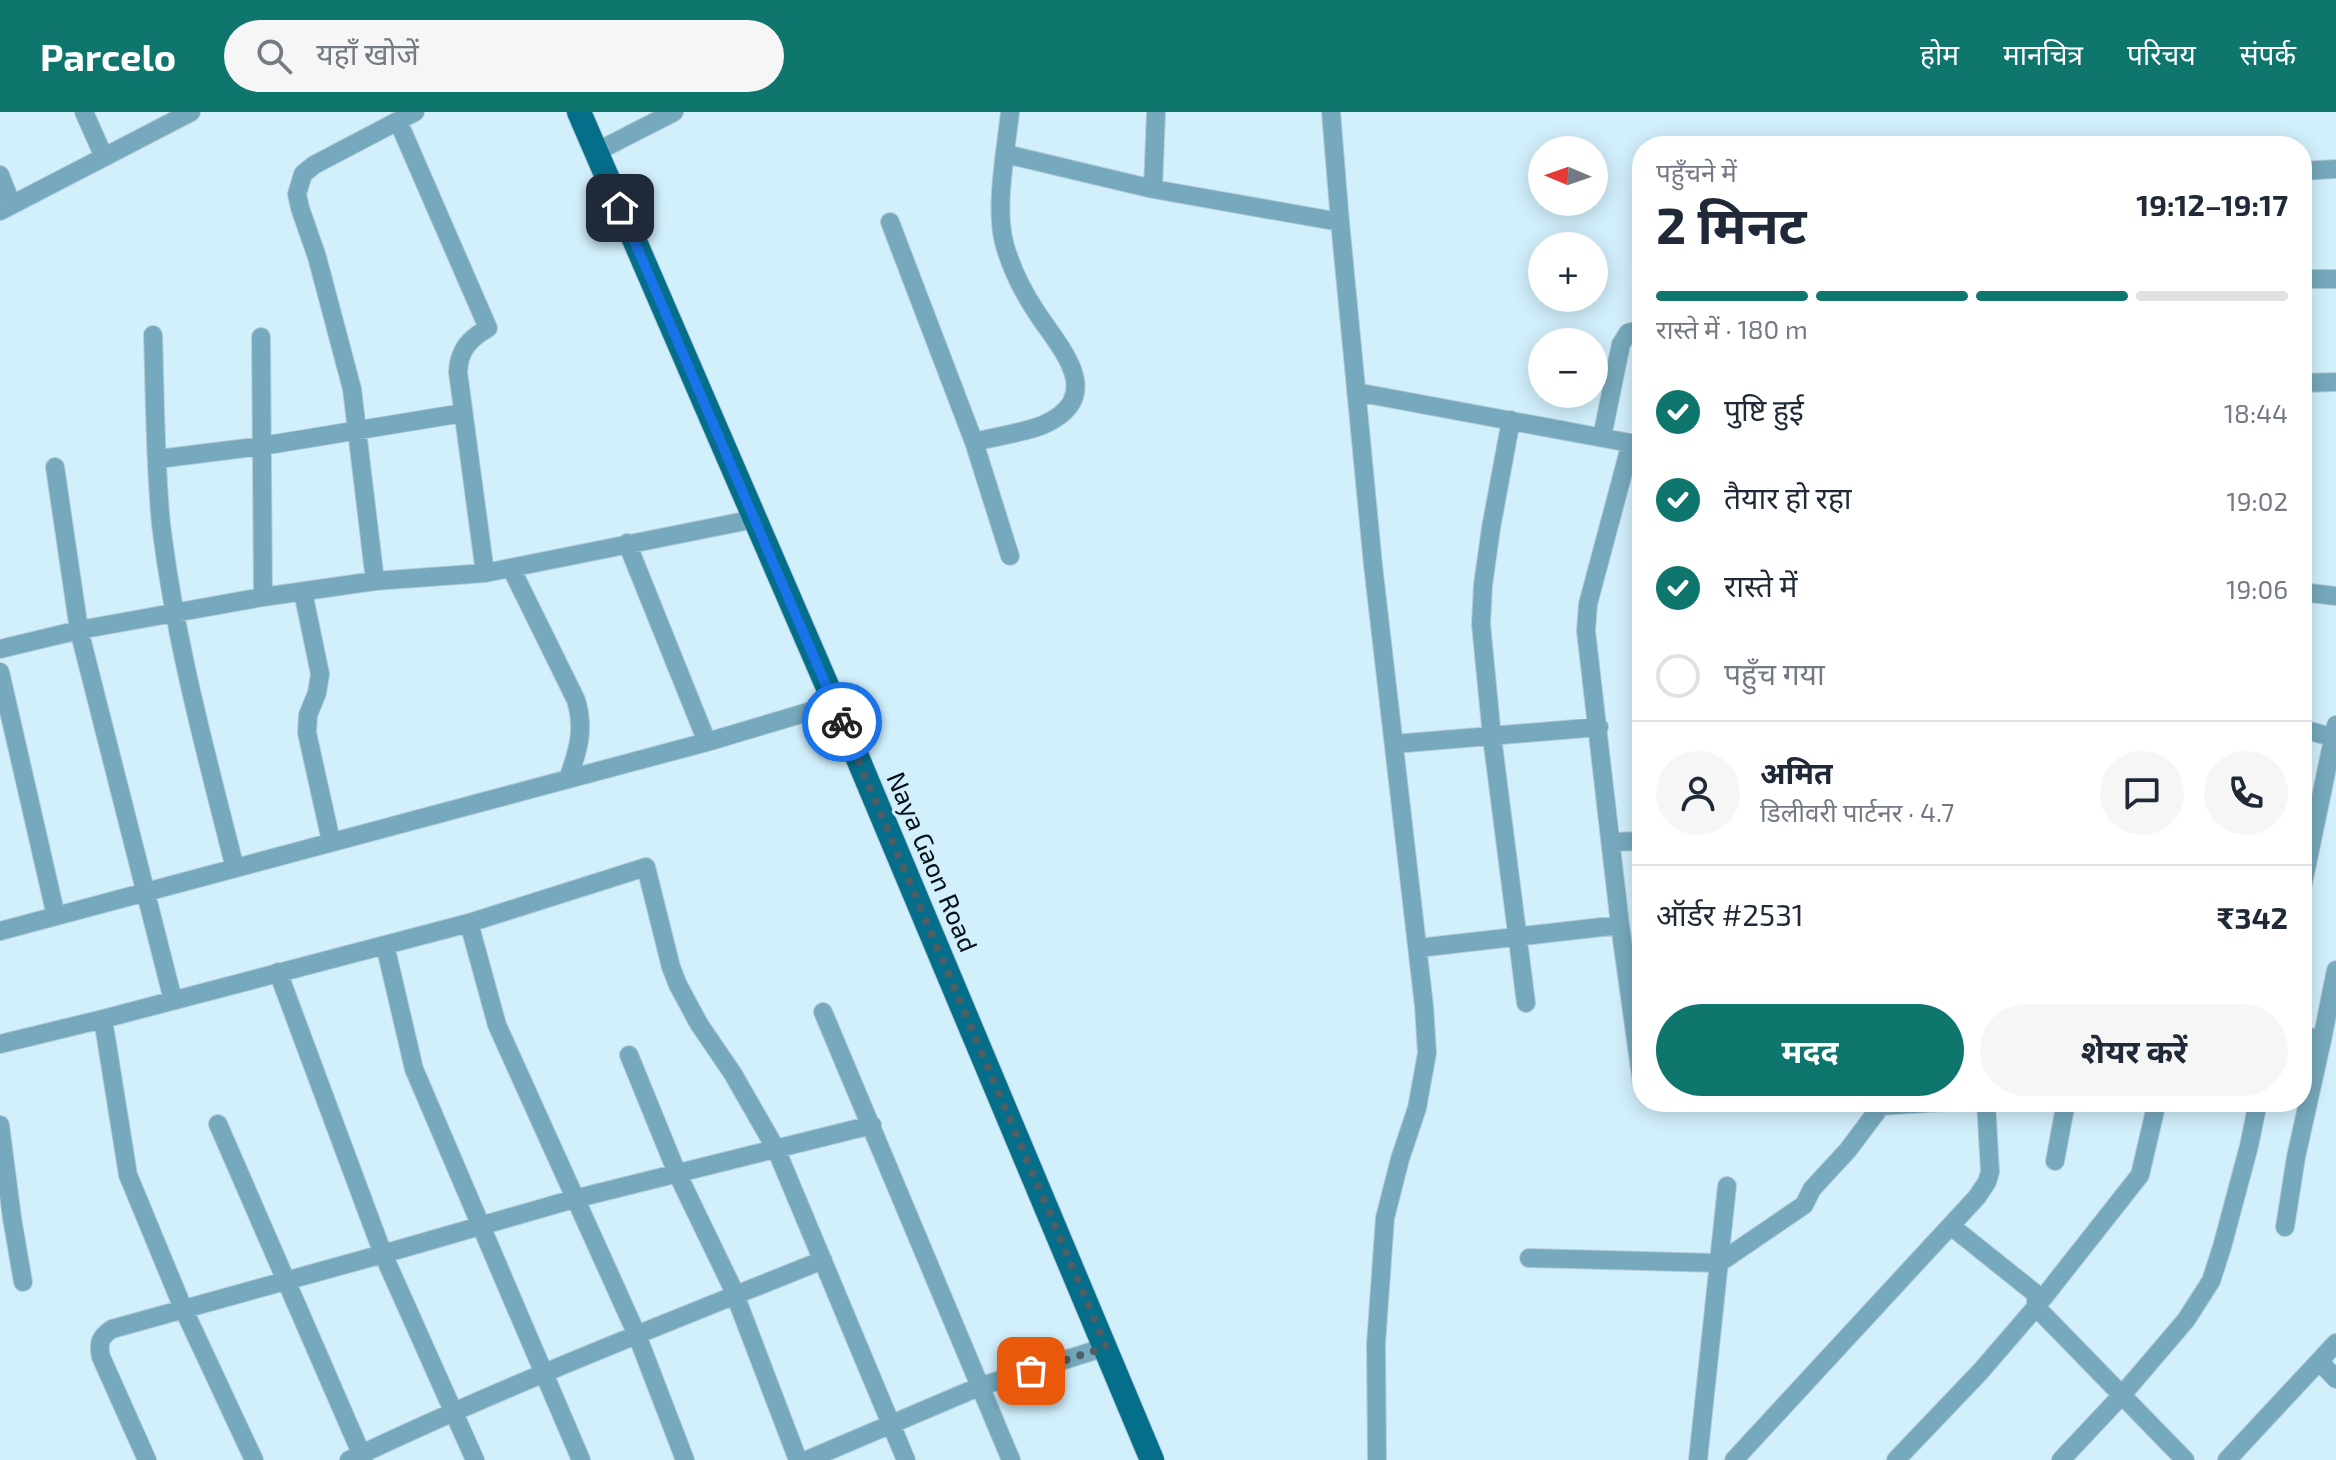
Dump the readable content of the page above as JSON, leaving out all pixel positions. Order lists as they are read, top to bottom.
{
  "streets": {
    "main road": ["Naya Gaon Road"]
  },
  "north": "left",
  "page": {
    "header": "Parcelo",
    "search": "यहाँ खोजें",
    "nav": [
      "होम",
      "मानचित्र",
      "परिचय",
      "संपर्क"
    ],
    "map_buttons": ["+", "−"],
    "heading": ["2 मिनट", "पहुँचने में", "19:12–19:17"],
    "panel": [
      "अमित",
      "डिलीवरी पार्टनर · 4.7",
      "ऑर्डर #2531",
      "₹342"
    ],
    "bar": "रास्ते में · 180 m",
    "list": [
      ["पुष्टि हुई", "18:44"],
      ["तैयार हो रहा", "19:02"],
      ["रास्ते में", "19:06"],
      "पहुँच गया"
    ],
    "buttons": ["मदद", "शेयर करें"]
  }
}
